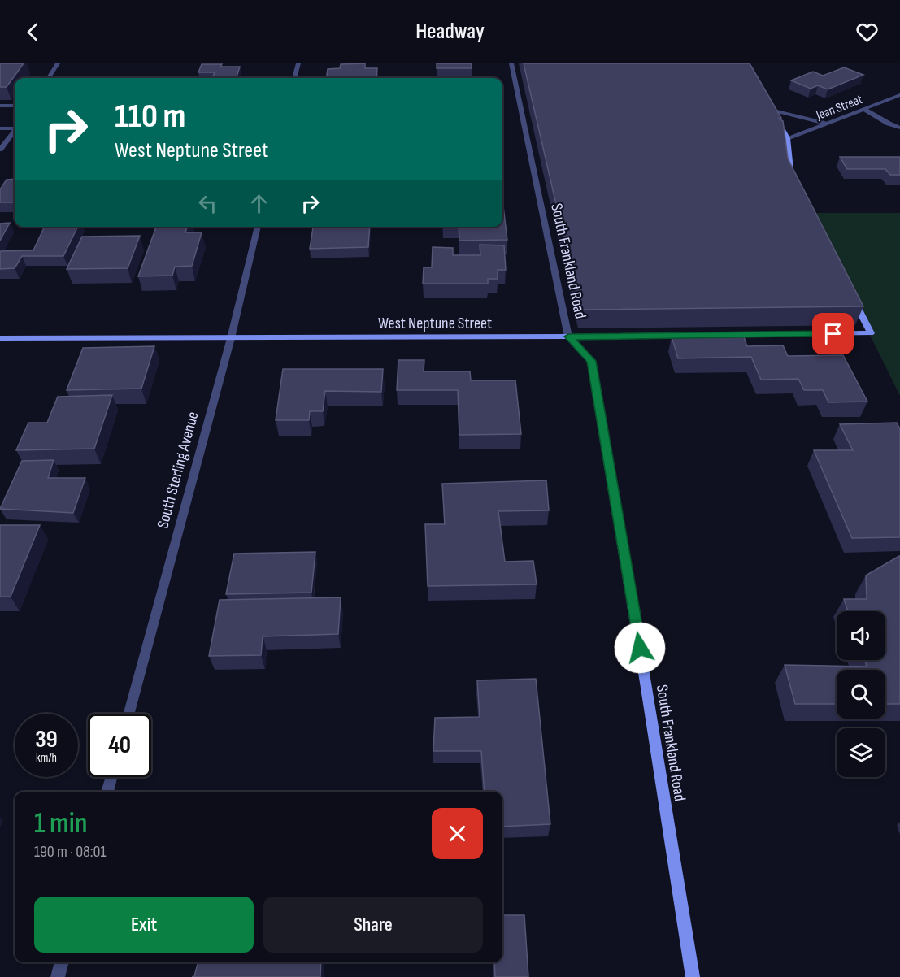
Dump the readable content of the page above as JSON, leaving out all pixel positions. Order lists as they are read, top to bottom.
{
  "streets": {
    "street": [
      "Jean Street",
      "South Frankland Road",
      "West Neptune Street",
      "South Sterling Avenue"
    ]
  },
  "crossings": [
    ["South Frankland Road", "West Neptune Street"],
    ["West Neptune Street", "South Sterling Avenue"]
  ],
  "page": {
    "header": "Headway",
    "turn": ["110 m", "West Neptune Street"],
    "speed": "39 km/h",
    "limit": "40",
    "heading": ["1 min", "190 m · 08:01"],
    "buttons": ["Exit", "Share"]
  }
}
